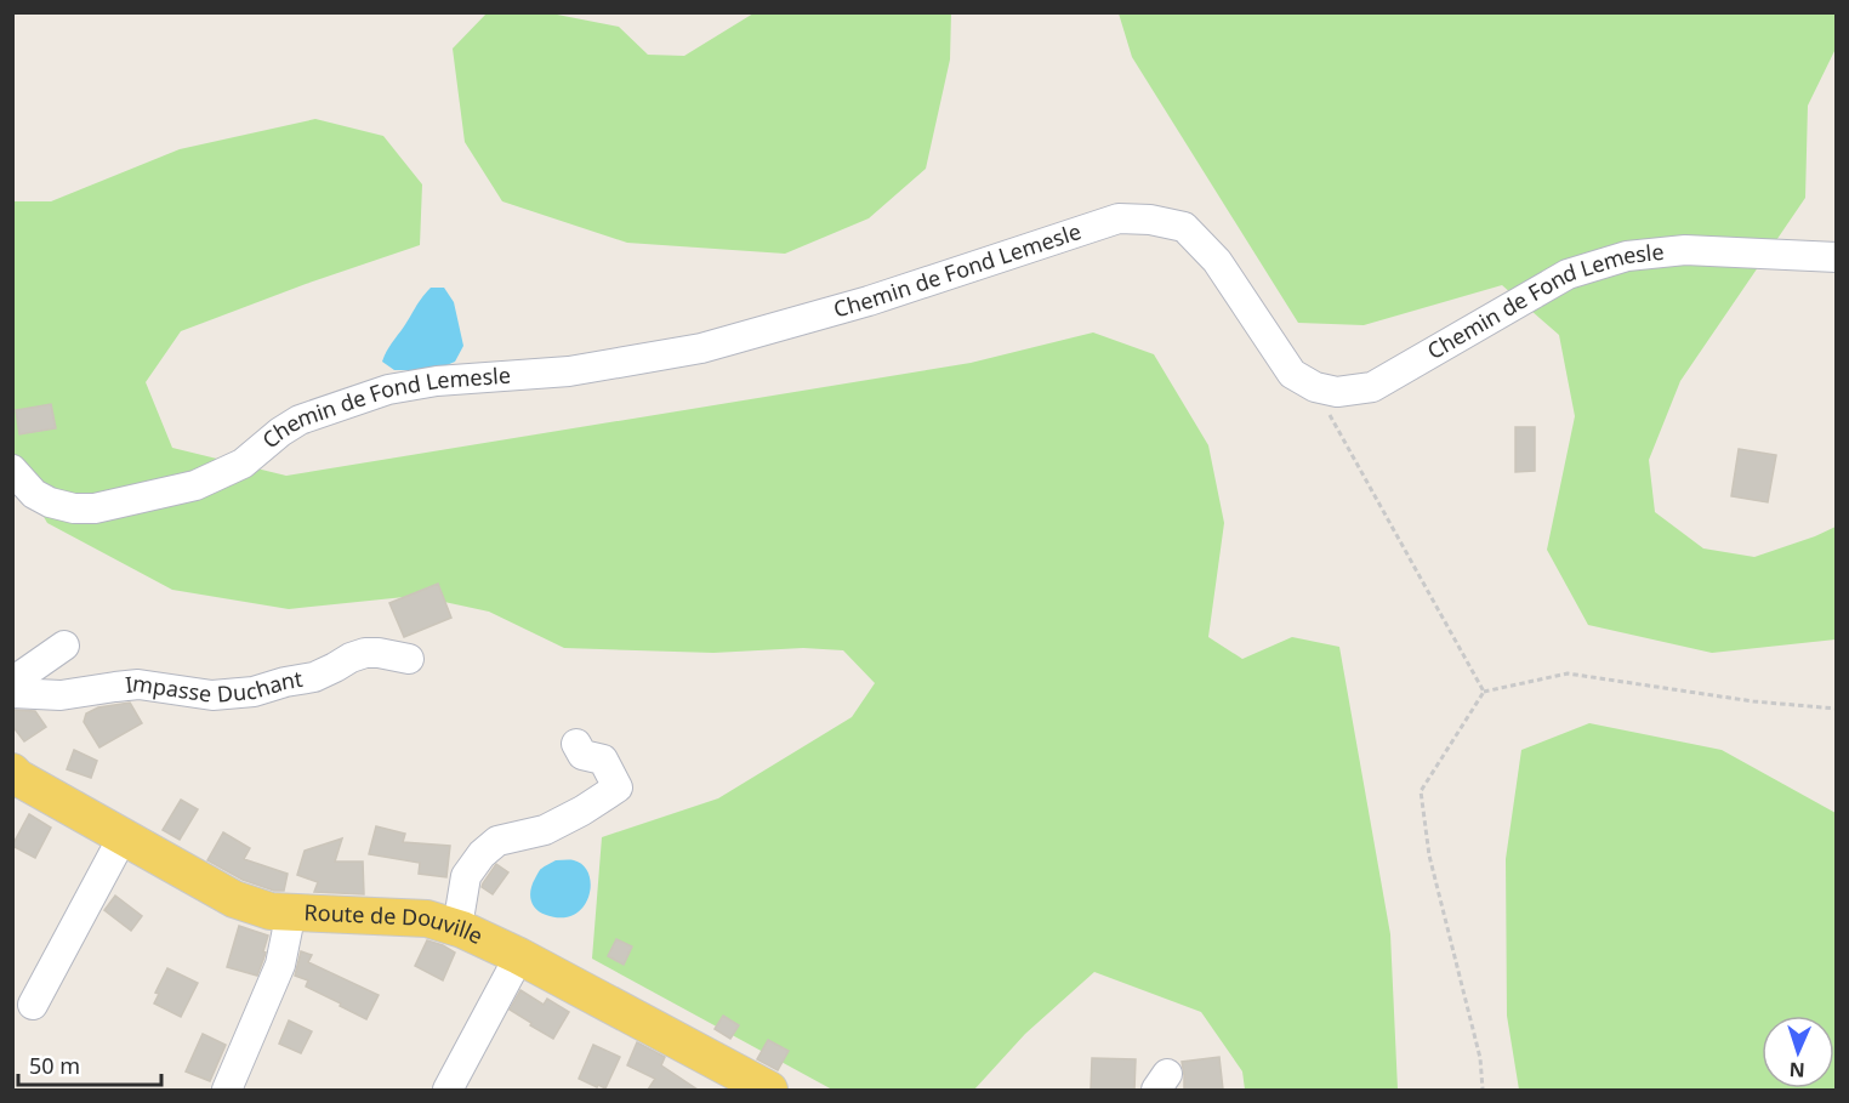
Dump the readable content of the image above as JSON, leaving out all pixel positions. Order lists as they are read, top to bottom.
{
  "streets": {
    "main road": ["Route de Douville"],
    "street": ["Chemin de Fond Lemesle", "Impasse Duchant"]
  },
  "scale_bar": "50 m",
  "north": "bottom"
}
